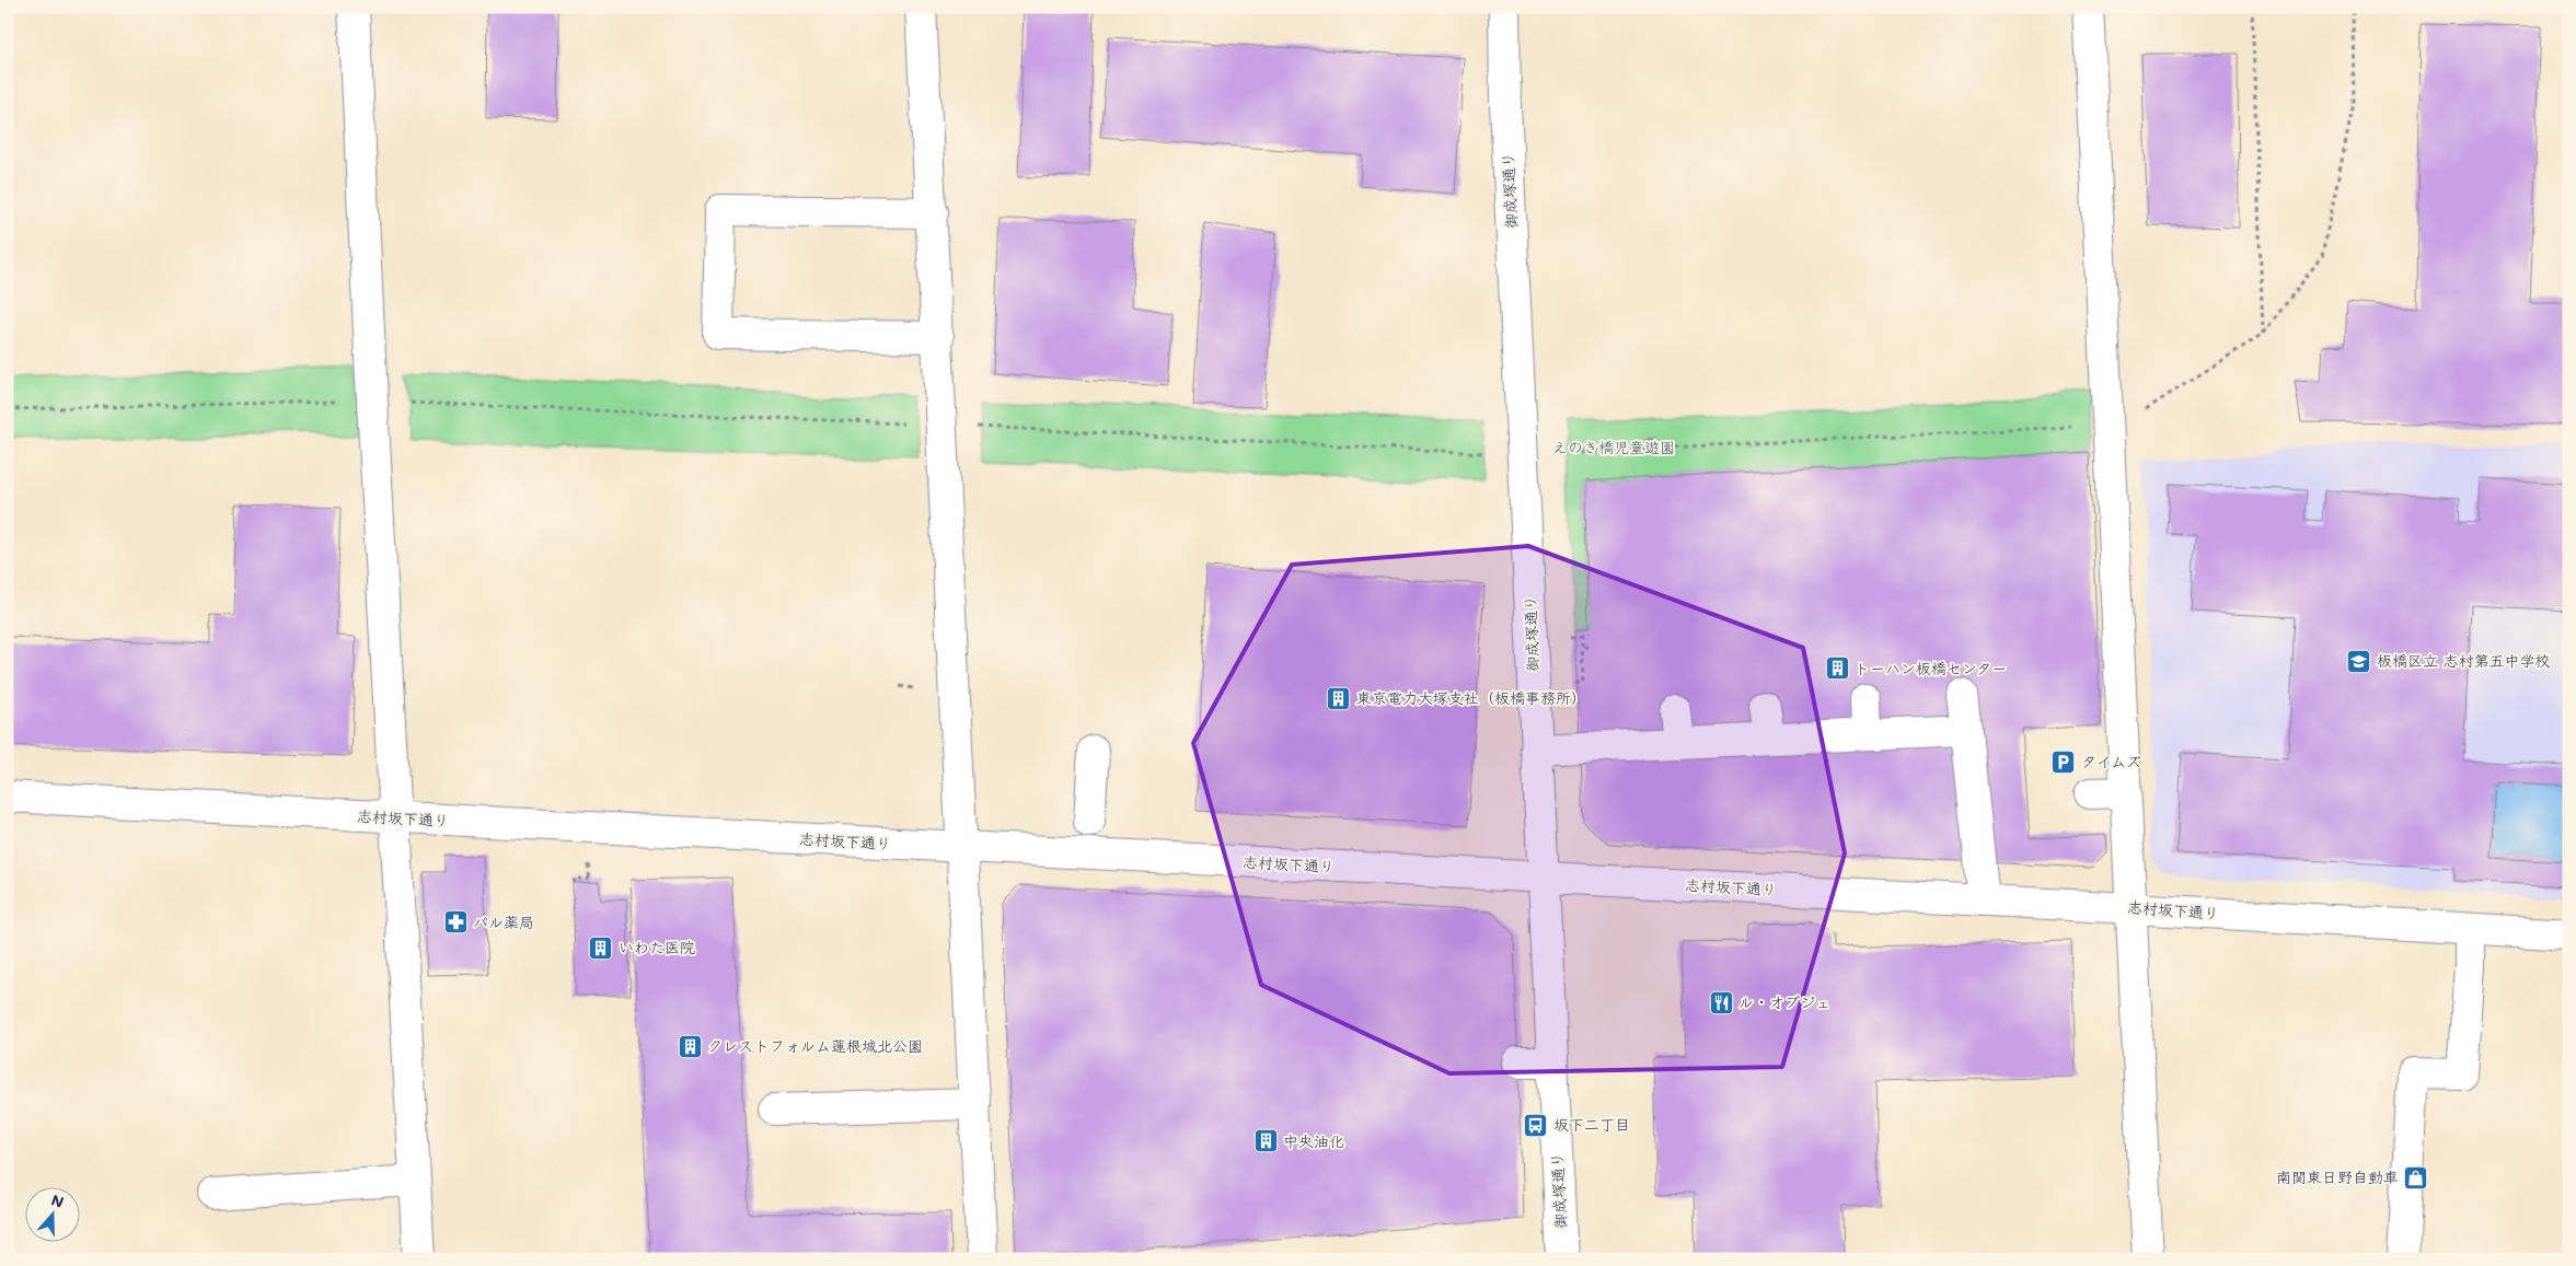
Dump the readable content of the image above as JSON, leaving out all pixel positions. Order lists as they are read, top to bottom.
{
  "streets": {
    "street": ["御成塚通り", "志村坂下通り"]
  },
  "crossings": [
    ["御成塚通り", "志村坂下通り"]
  ],
  "parks": ["えのき橋児童遊園"],
  "places": {
    "school or university": ["板橋区立 志村第五中学校"],
    "building": [
      "トーハン板橋センター",
      "東京電力大塚支社（板橋事務所）",
      "いわた医院",
      "クレストフォルム蓮根城北公園",
      "中央油化"
    ],
    "parking": ["タイムズ"],
    "pharmacy": ["パル薬局"],
    "restaurant": ["ル・オブジェ"],
    "bus stop": ["坂下二丁目"],
    "shop": ["南関東日野自動車"]
  },
  "north": "top"
}
